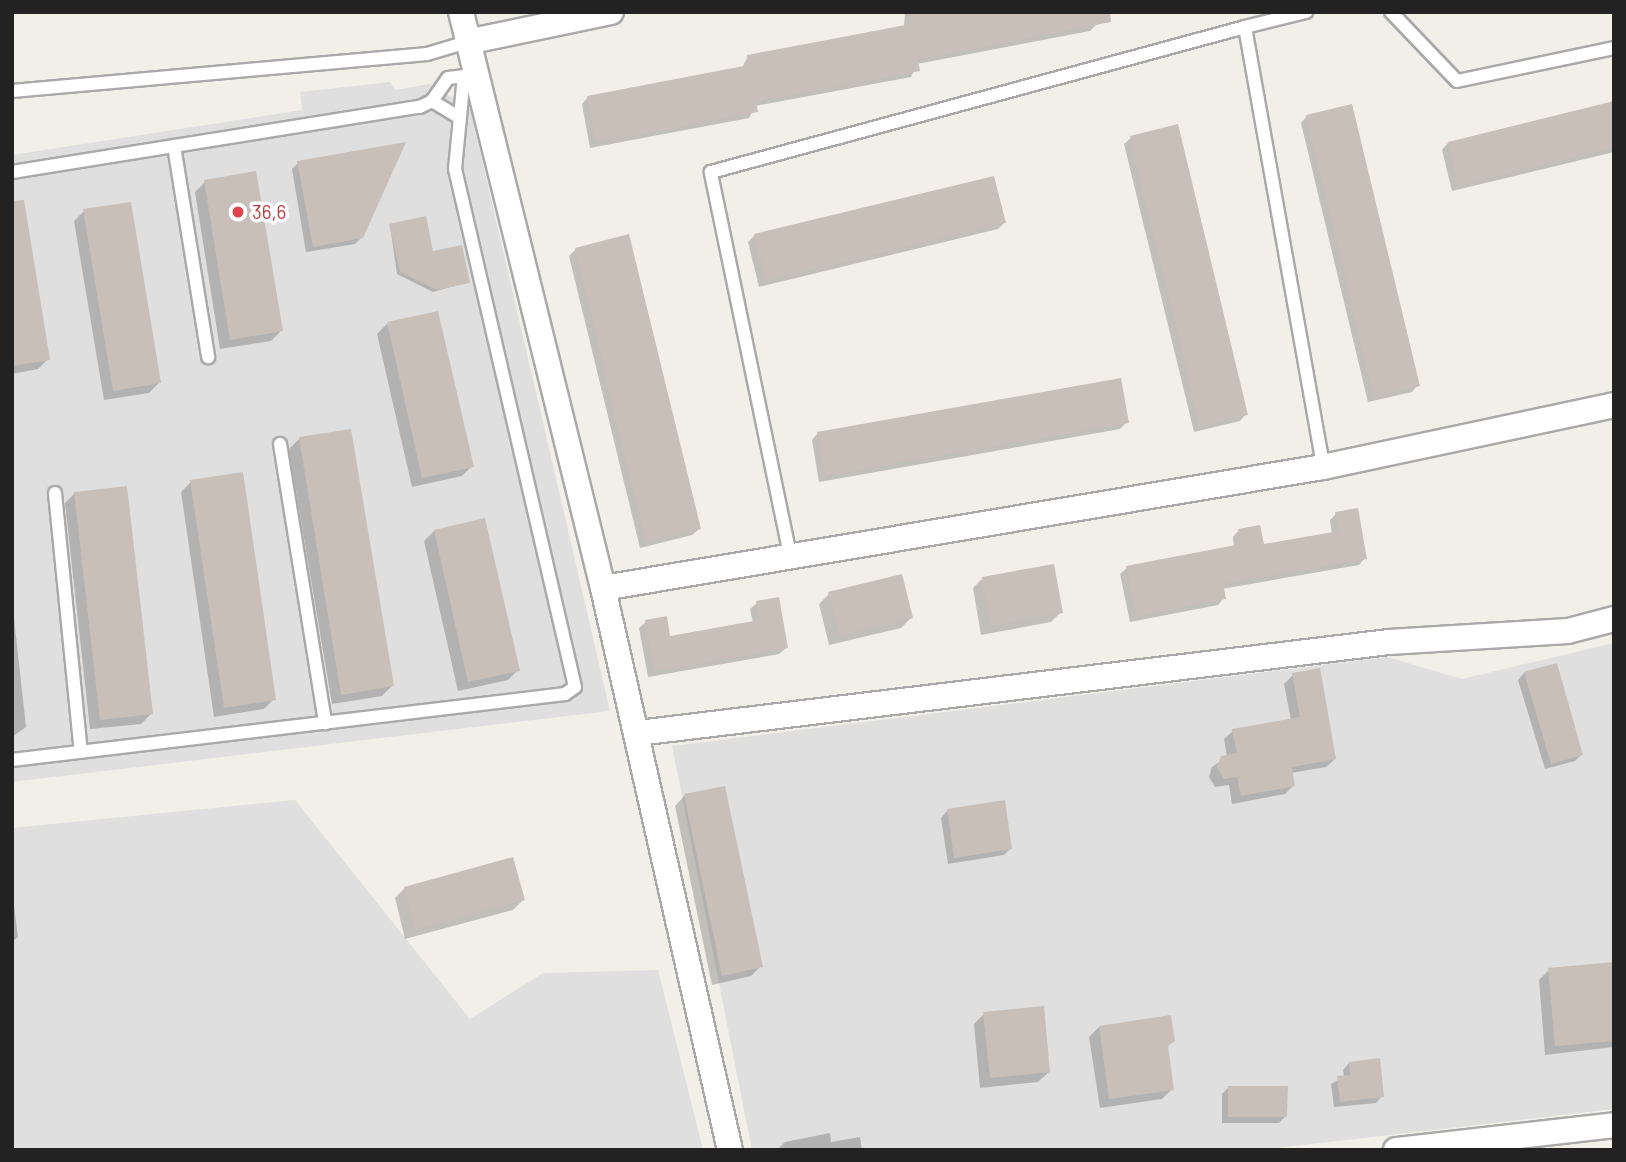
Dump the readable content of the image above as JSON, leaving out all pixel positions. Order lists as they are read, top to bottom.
{
  "places": ["36,6"]
}
